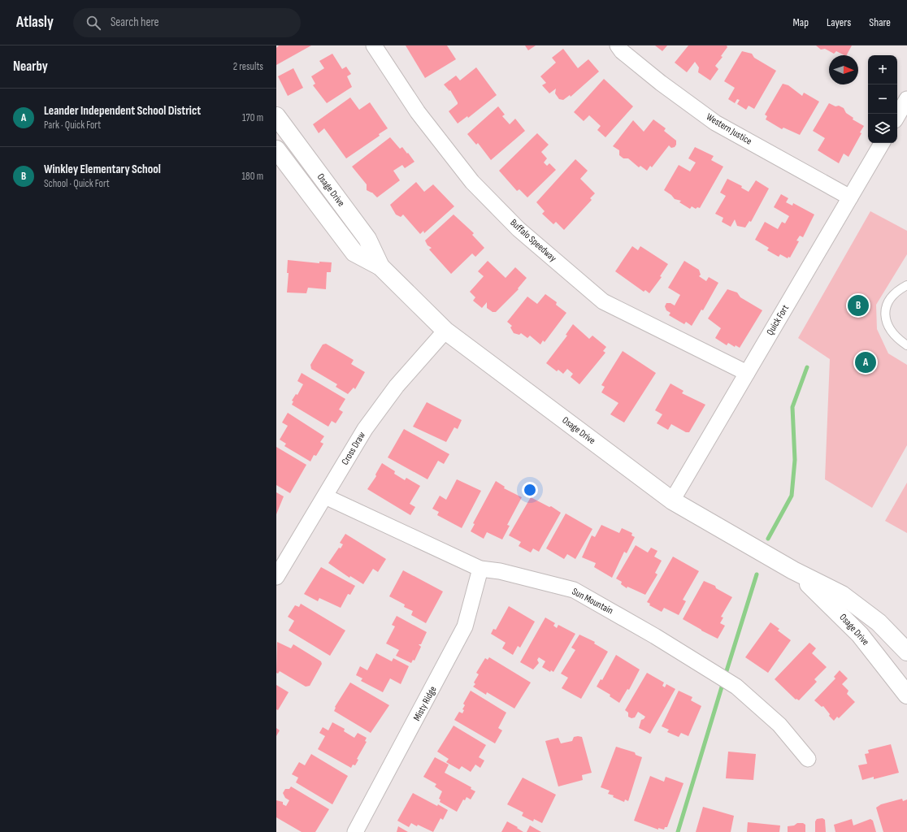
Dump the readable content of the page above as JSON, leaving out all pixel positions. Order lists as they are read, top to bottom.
{
  "streets": {
    "street": [
      "Western Justice",
      "Osage Drive",
      "Buffalo Speedway",
      "Quick Fort",
      "Cross Draw",
      "Sun Mountain",
      "Misty Ridge"
    ]
  },
  "crossings": [
    ["Western Justice", "Quick Fort"],
    ["Osage Drive", "Quick Fort"],
    ["Osage Drive", "Cross Draw"],
    ["Buffalo Speedway", "Quick Fort"],
    ["Cross Draw", "Sun Mountain"],
    ["Sun Mountain", "Misty Ridge"]
  ],
  "north": "right",
  "page": {
    "header": "Atlasly",
    "search": "Search here",
    "nav": ["Map", "Layers", "Share"],
    "heading": ["Nearby", "2 results"],
    "map_buttons": ["+", "−"],
    "list": [
      {
        "mark": "A",
        "name": "Leander Independent School District",
        "note": "Park · Quick Fort",
        "value": "170 m"
      },
      {
        "mark": "B",
        "name": "Winkley Elementary School",
        "note": "School · Quick Fort",
        "value": "180 m"
      }
    ],
    "pins": ["B", "A"]
  }
}
